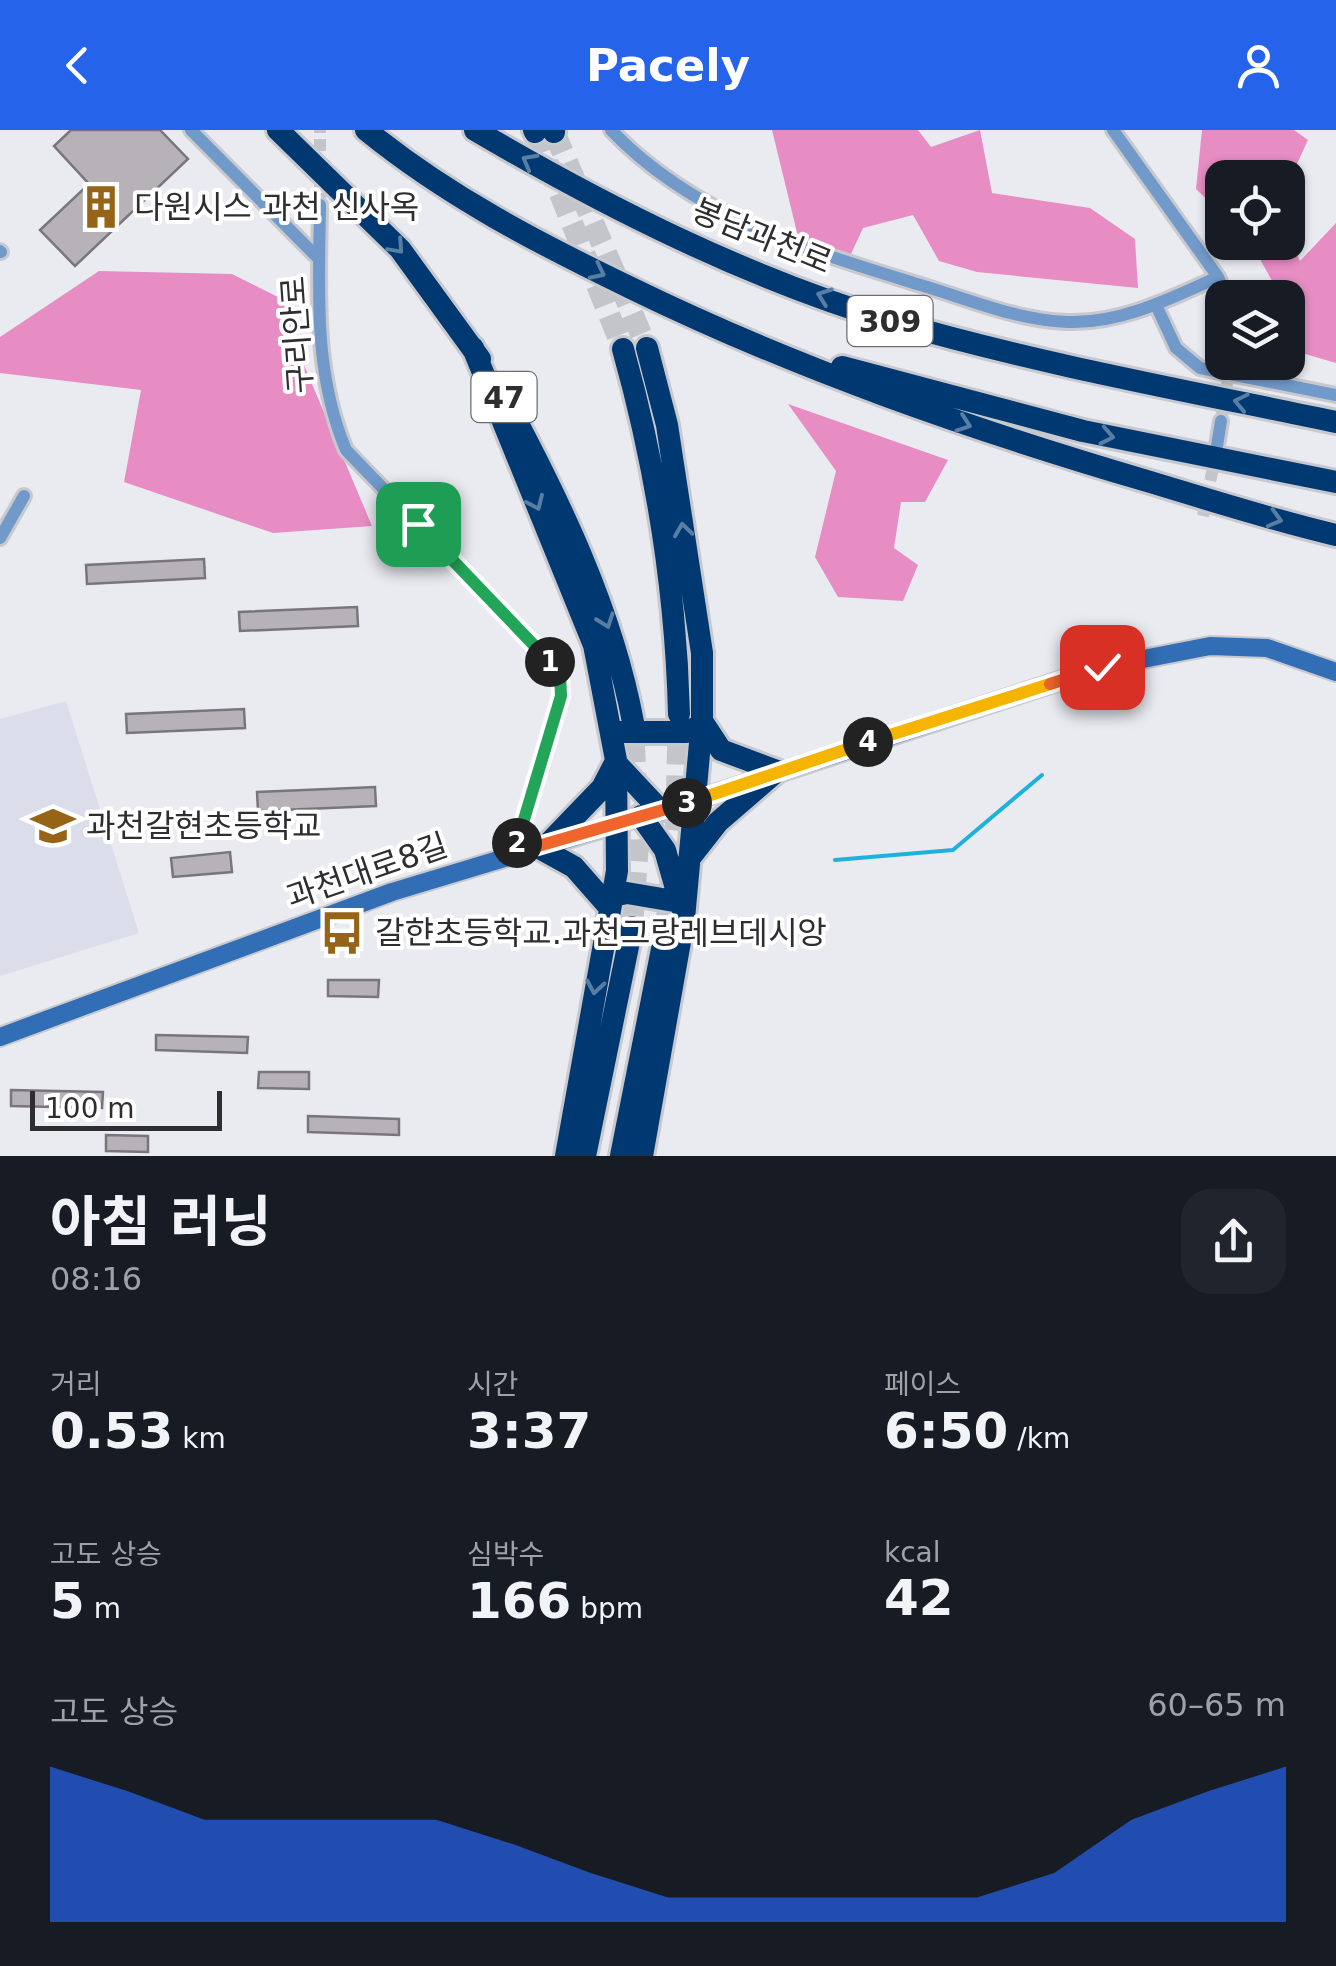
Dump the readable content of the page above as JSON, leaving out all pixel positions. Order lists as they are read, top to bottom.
{
  "streets": {
    "highway": ["봉담과천로", "309", "47"],
    "street": ["구리안로", "과천대로8길"]
  },
  "crossings": [
    ["구리안로", "과천대로8길"]
  ],
  "places": {
    "building": ["다원시스 과천 신사옥"],
    "school or university": ["과천갈현초등학교"],
    "bus stop": ["갈햔초등학교.과천그랑레브데시앙"]
  },
  "scale_bar": "100 m",
  "page": {
    "header": "Pacely",
    "pins": [
      "1",
      "4",
      "3",
      "2"
    ],
    "scale": "100 m",
    "heading": ["아침 러닝", "08:16"],
    "stats": [
      ["거리", "0.53 km"],
      ["시간", "3:37"],
      ["페이스", "6:50 /km"],
      ["고도 상승", "5 m"],
      ["심박수", "166 bpm"],
      ["kcal", "42"]
    ],
    "chart": ["고도 상승", "60–65 m"]
  }
}
